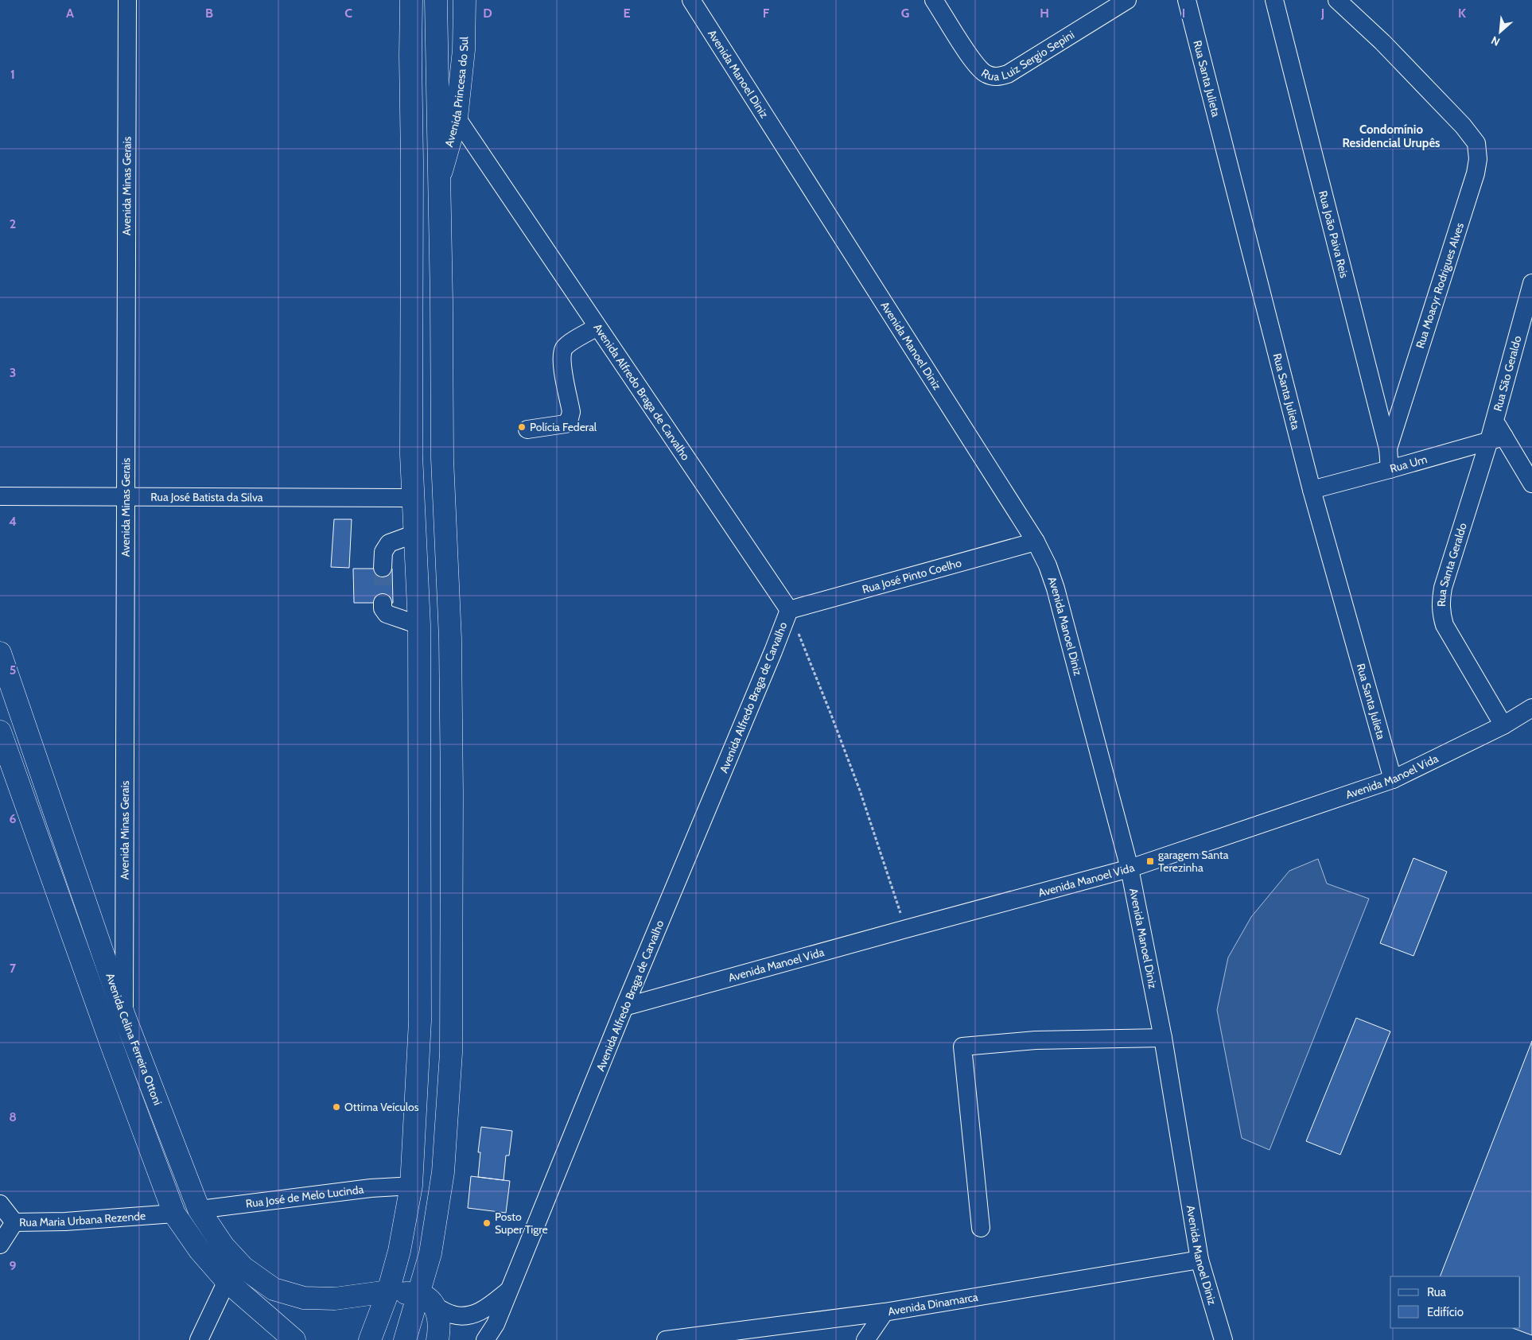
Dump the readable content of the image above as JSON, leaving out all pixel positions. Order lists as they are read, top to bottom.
{
  "streets": {
    "main road": ["Avenida Princesa do Sul", "Avenida Celina Ferreira Ottoni"],
    "street": [
      "Rua Luiz Sergio Sepini",
      "Avenida Manoel Diniz",
      "Rua Santa Julieta",
      "Avenida Minas Gerais",
      "Rua João Paiva Reis",
      "Rua Moacyr Rodrigues Alves",
      "Rua São Geraldo",
      "Avenida Alfredo Braga de Carvalho",
      "Rua Um",
      "Rua José Batista da Silva",
      "Rua Santa Geraldo",
      "Rua José Pinto Coelho",
      "Avenida Manoel Vida",
      "Rua José de Melo Lucinda",
      "Rua Maria Urbana Rezende",
      "Avenida Dinamarca"
    ]
  },
  "crossings": [
    ["Avenida Manoel Diniz", "Rua José Pinto Coelho"],
    ["Avenida Manoel Diniz", "Avenida Manoel Vida"],
    ["Avenida Manoel Diniz", "Avenida Dinamarca"],
    ["Rua Santa Julieta", "Rua Um"],
    ["Rua Santa Julieta", "Avenida Manoel Vida"],
    ["Avenida Princesa do Sul", "Avenida Alfredo Braga de Carvalho"],
    ["Avenida Minas Gerais", "Rua José Batista da Silva"],
    ["Avenida Minas Gerais", "Avenida Celina Ferreira Ottoni"],
    ["Rua João Paiva Reis", "Rua Moacyr Rodrigues Alves"],
    ["Rua João Paiva Reis", "Rua Um"],
    ["Rua São Geraldo", "Rua Um"],
    ["Rua São Geraldo", "Rua Santa Geraldo"],
    ["Avenida Alfredo Braga de Carvalho", "Rua José Pinto Coelho"],
    ["Avenida Alfredo Braga de Carvalho", "Avenida Manoel Vida"],
    ["Avenida Alfredo Braga de Carvalho", "Avenida Celina Ferreira Ottoni"],
    ["Rua Um", "Rua Santa Geraldo"],
    ["Rua Santa Geraldo", "Avenida Manoel Vida"],
    ["Avenida Celina Ferreira Ottoni", "Rua José de Melo Lucinda"],
    ["Avenida Celina Ferreira Ottoni", "Rua Maria Urbana Rezende"]
  ],
  "districts": ["Condomínio Residencial Urupês"],
  "places": {
    "other": ["Polícia Federal", "Ottima Veículos", "Posto Super Tigre"],
    "transit": ["garagem Santa Terezinha"]
  },
  "legend": ["Rua", "Edifício"],
  "north": "bottom left",
  "grid": {
    "columns": [
      "A",
      "B",
      "C",
      "D",
      "E",
      "F",
      "G",
      "H",
      "I",
      "J",
      "K"
    ],
    "rows": [
      "1",
      "2",
      "3",
      "4",
      "5",
      "6",
      "7",
      "8",
      "9"
    ]
  }
}
